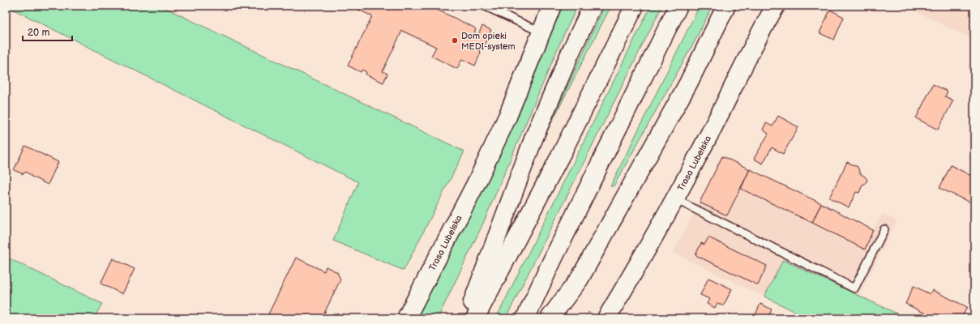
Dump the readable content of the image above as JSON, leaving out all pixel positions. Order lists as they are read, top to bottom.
{
  "streets": {
    "main road": ["Trasa Lubelska"]
  },
  "places": ["Dom opieki MEDI-system"],
  "scale_bar": "20 m"
}
